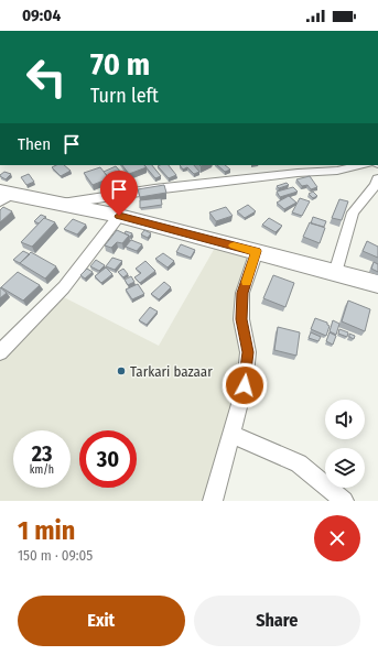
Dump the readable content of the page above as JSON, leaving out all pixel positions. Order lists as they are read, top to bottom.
{
  "places": ["Tarkari bazaar"],
  "page": {
    "status": "09:04",
    "turn": ["70 m", "Turn left"],
    "then": "Then",
    "speed": "23 km/h",
    "limit": "30",
    "heading": ["1 min", "150 m · 09:05"],
    "buttons": ["Exit", "Share"]
  }
}
